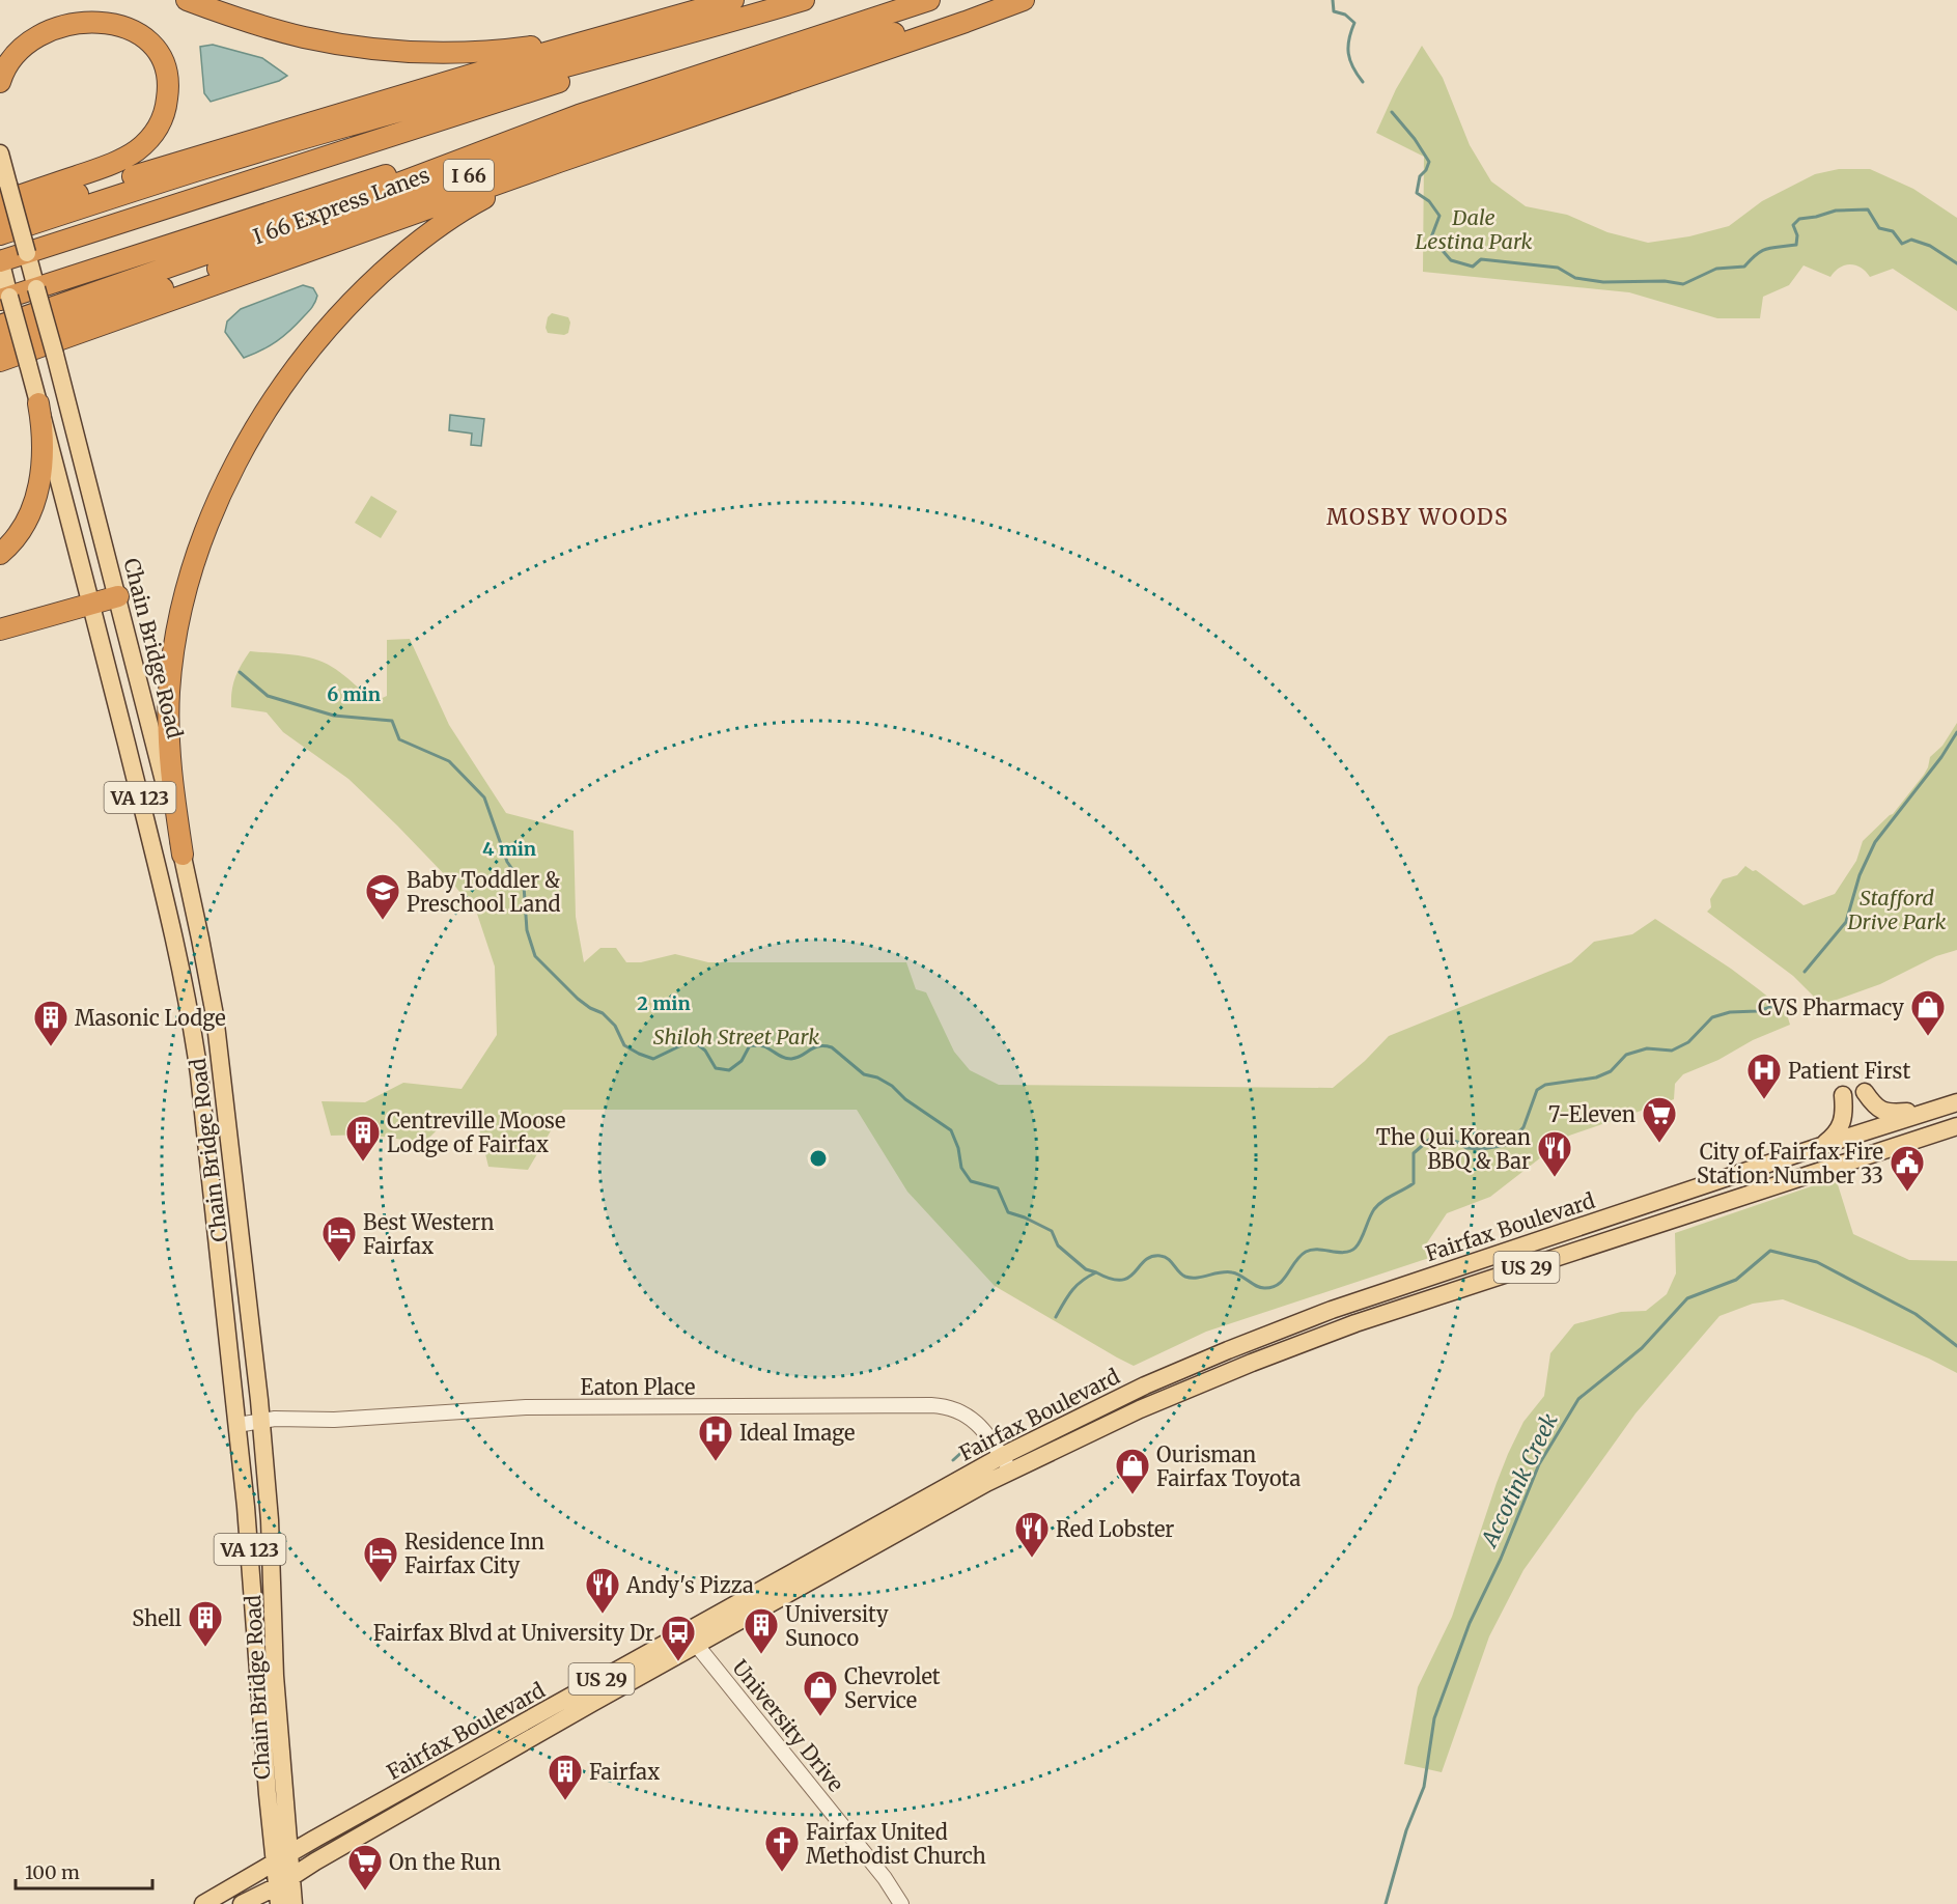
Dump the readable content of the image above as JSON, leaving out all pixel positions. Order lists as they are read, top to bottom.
{
  "streets": {
    "highway": ["I 66", "I 66 Express Lanes"],
    "main road": [
      "Chain Bridge Road",
      "VA 123",
      "Fairfax Boulevard",
      "US 29"
    ],
    "street": ["Eaton Place", "University Drive"]
  },
  "crossings": [
    ["Chain Bridge Road", "Fairfax Boulevard"],
    ["Chain Bridge Road", "Eaton Place"],
    ["Fairfax Boulevard", "Eaton Place"],
    ["Fairfax Boulevard", "University Drive"]
  ],
  "districts": ["MOSBY WOODS"],
  "water": ["Accotink Creek"],
  "parks": ["Dale Lestina Park", "Stafford Drive Park", "Shiloh Street Park"],
  "places": {
    "school or university": ["Baby Toddler & Preschool Land"],
    "shop": ["CVS Pharmacy", "Ourisman Fairfax Toyota", "Chevrolet Service"],
    "building": [
      "Masonic Lodge",
      "Centreville Moose Lodge of Fairfax",
      "Shell",
      "University Sunoco",
      "Fairfax"
    ],
    "hospital": ["Patient First", "Ideal Image"],
    "supermarket": ["7-Eleven", "On the Run"],
    "restaurant": ["The Qui Korean BBQ & Bar", "Red Lobster", "Andy's Pizza"],
    "public building": ["City of Fairfax Fire Station Number 33"],
    "hotel": ["Best Western Fairfax", "Residence Inn Fairfax City"],
    "bus stop": ["Fairfax Blvd at University Dr"],
    "church": ["Fairfax United Methodist Church"]
  },
  "scale_bar": "100 m",
  "rings": ["6 min", "4 min", "2 min"]
}
